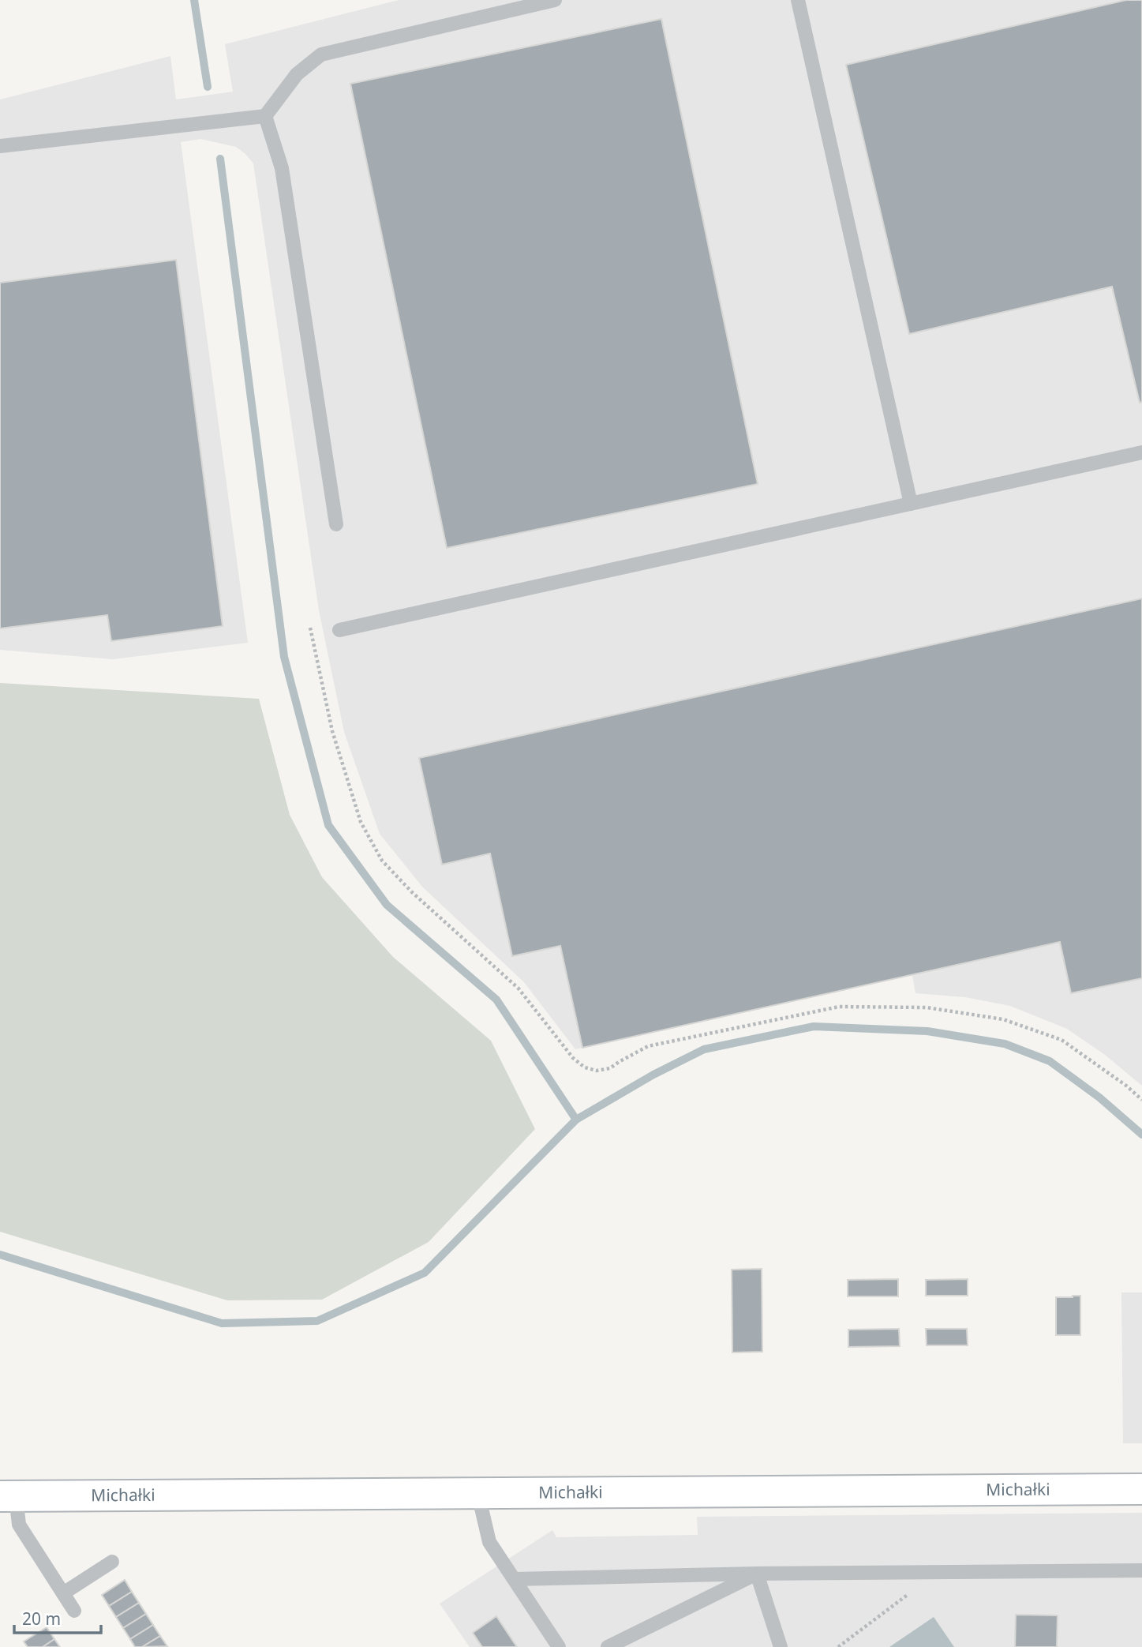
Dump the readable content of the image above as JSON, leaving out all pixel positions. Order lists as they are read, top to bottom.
{
  "streets": {
    "street": ["Michałki"]
  },
  "scale_bar": "20 m"
}
